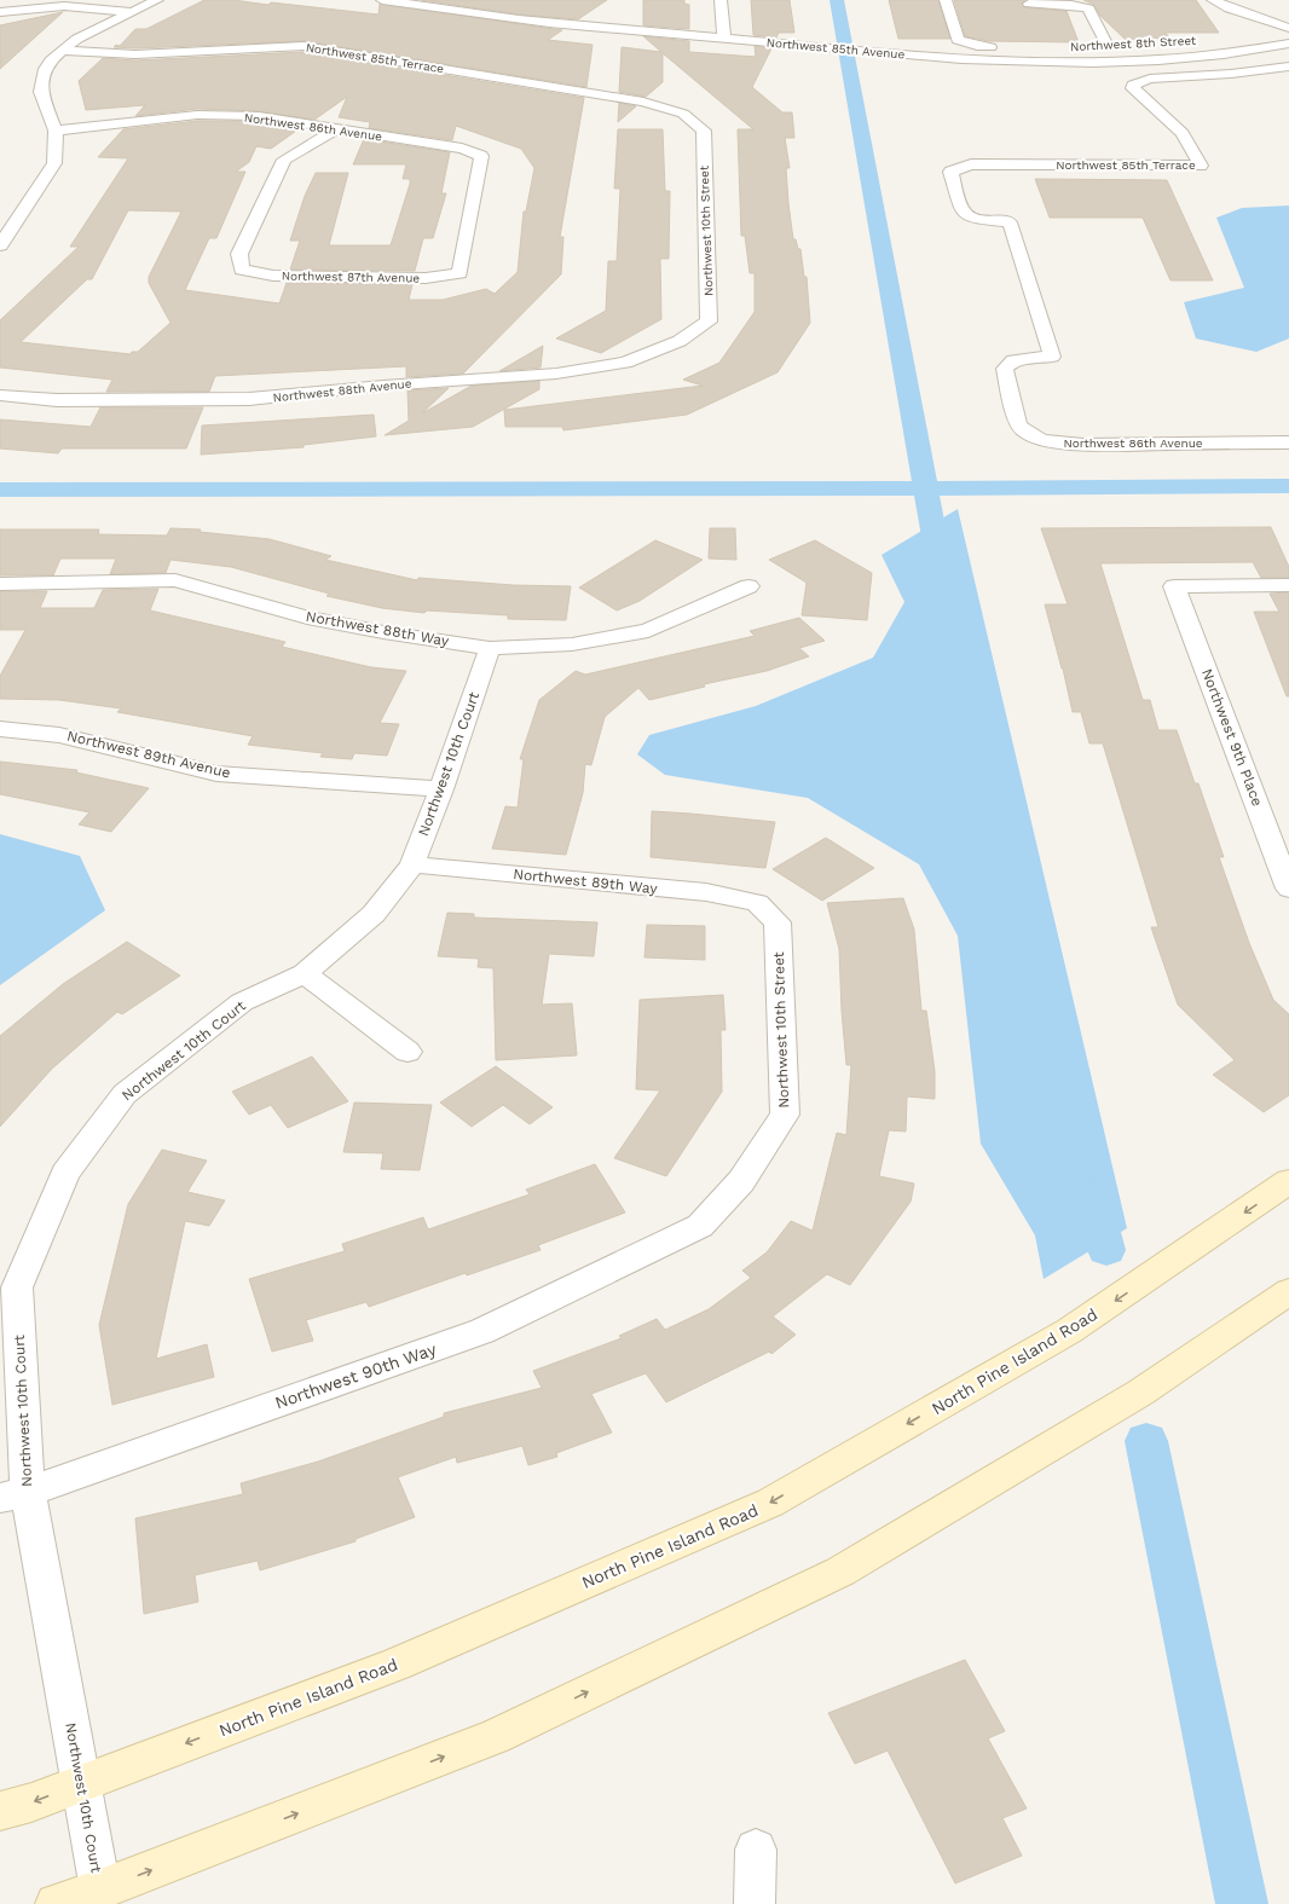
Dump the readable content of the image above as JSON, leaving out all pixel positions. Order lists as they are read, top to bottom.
{
  "streets": {
    "main road": ["North Pine Island Road"],
    "street": [
      "Northwest 8th Street",
      "Northwest 85th Avenue",
      "Northwest 85th Terrace",
      "Northwest 86th Avenue",
      "Northwest 10th Street",
      "Northwest 87th Avenue",
      "Northwest 88th Avenue",
      "Northwest 88th Way",
      "Northwest 9th Place",
      "Northwest 89th Avenue",
      "Northwest 10th Court",
      "Northwest 89th Way",
      "Northwest 90th Way"
    ]
  },
  "crossings": [
    ["Northwest 85th Terrace", "Northwest 86th Avenue"],
    ["Northwest 85th Terrace", "Northwest 10th Street"],
    ["Northwest 86th Avenue", "Northwest 87th Avenue"],
    ["Northwest 10th Street", "Northwest 88th Avenue"],
    ["Northwest 10th Street", "Northwest 89th Way"],
    ["Northwest 10th Street", "Northwest 90th Way"],
    ["Northwest 88th Way", "Northwest 10th Court"],
    ["Northwest 89th Avenue", "Northwest 10th Court"],
    ["Northwest 10th Court", "Northwest 89th Way"],
    ["Northwest 10th Court", "North Pine Island Road"],
    ["Northwest 10th Court", "Northwest 90th Way"]
  ]
}
